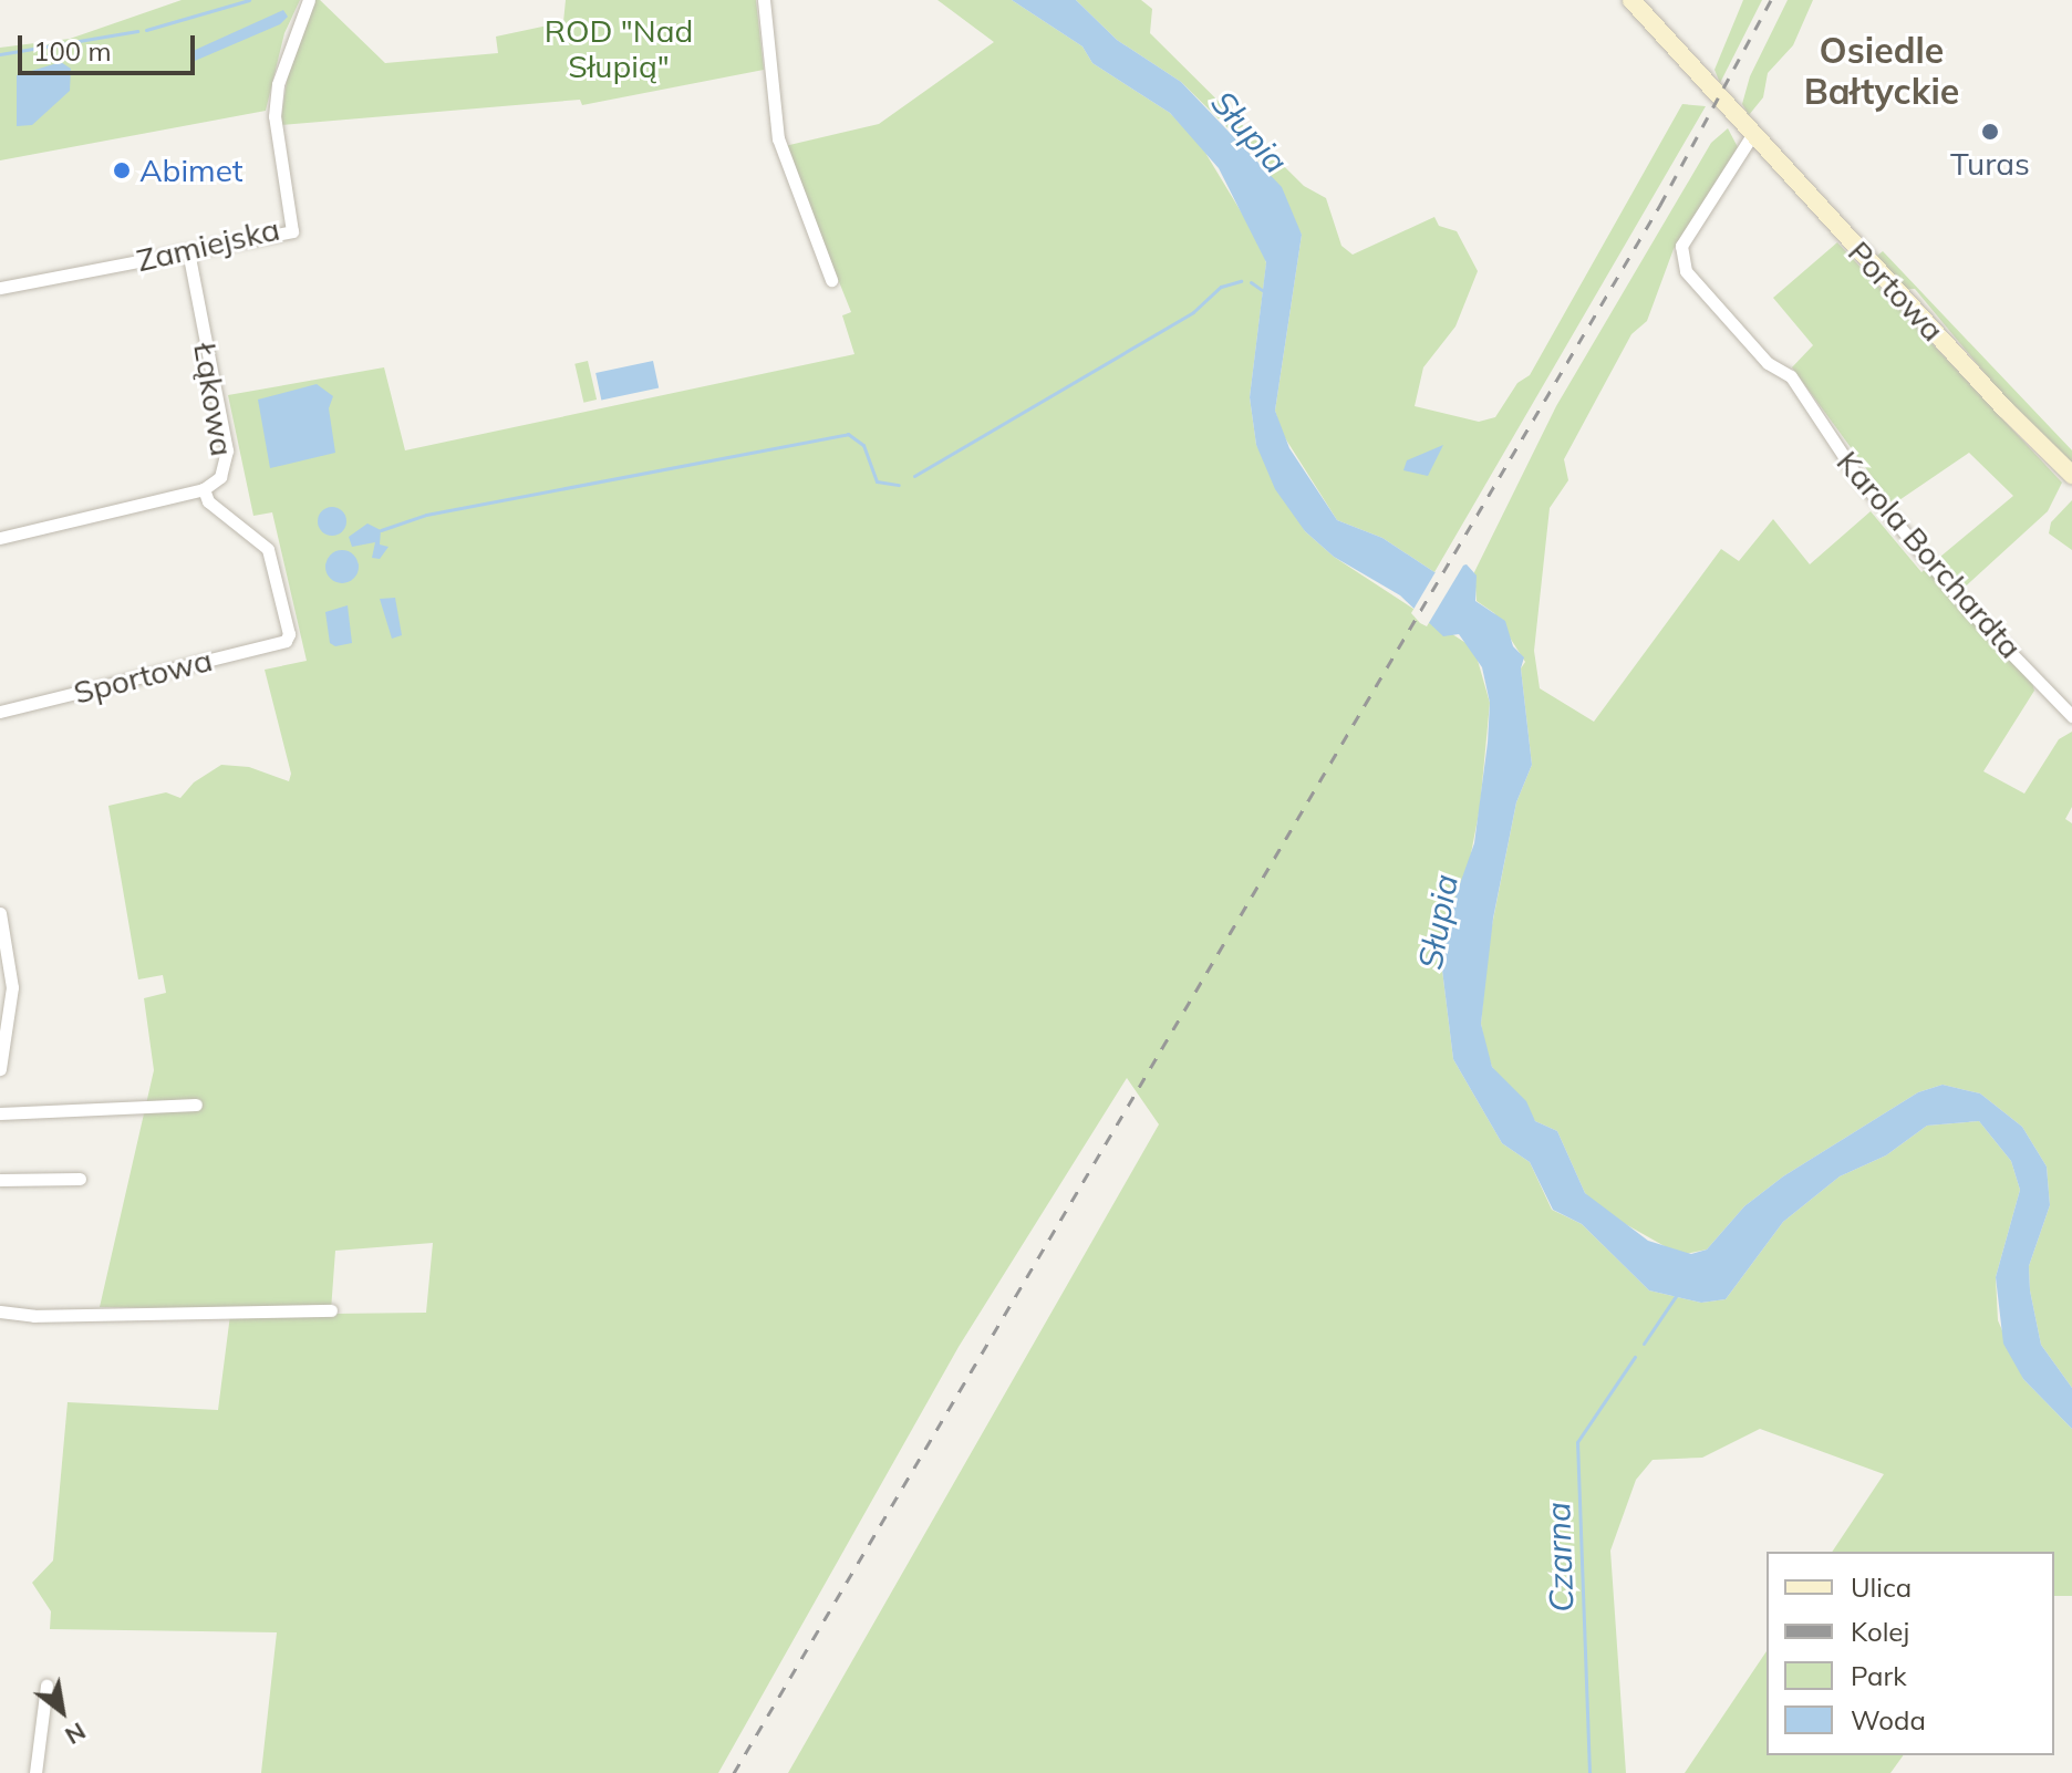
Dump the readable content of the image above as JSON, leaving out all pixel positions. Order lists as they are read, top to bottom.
{
  "streets": {
    "main road": ["Portowa"],
    "street": [
      "Zamiejska",
      "Łąkowa",
      "Karola Borchardta",
      "Sportowa"
    ]
  },
  "crossings": [
    ["Zamiejska", "Łąkowa"],
    ["Portowa", "Karola Borchardta"],
    ["Łąkowa", "Sportowa"]
  ],
  "districts": ["Osiedle Bałtyckie"],
  "water": ["Słupia", "Czarna"],
  "parks": ["ROD \"Nad Słupią\""],
  "places": ["Turas", "Abimet"],
  "legend": [
    "Ulica",
    "Kolej",
    "Park",
    "Woda"
  ],
  "scale_bar": "100 m",
  "north": "bottom right"
}
